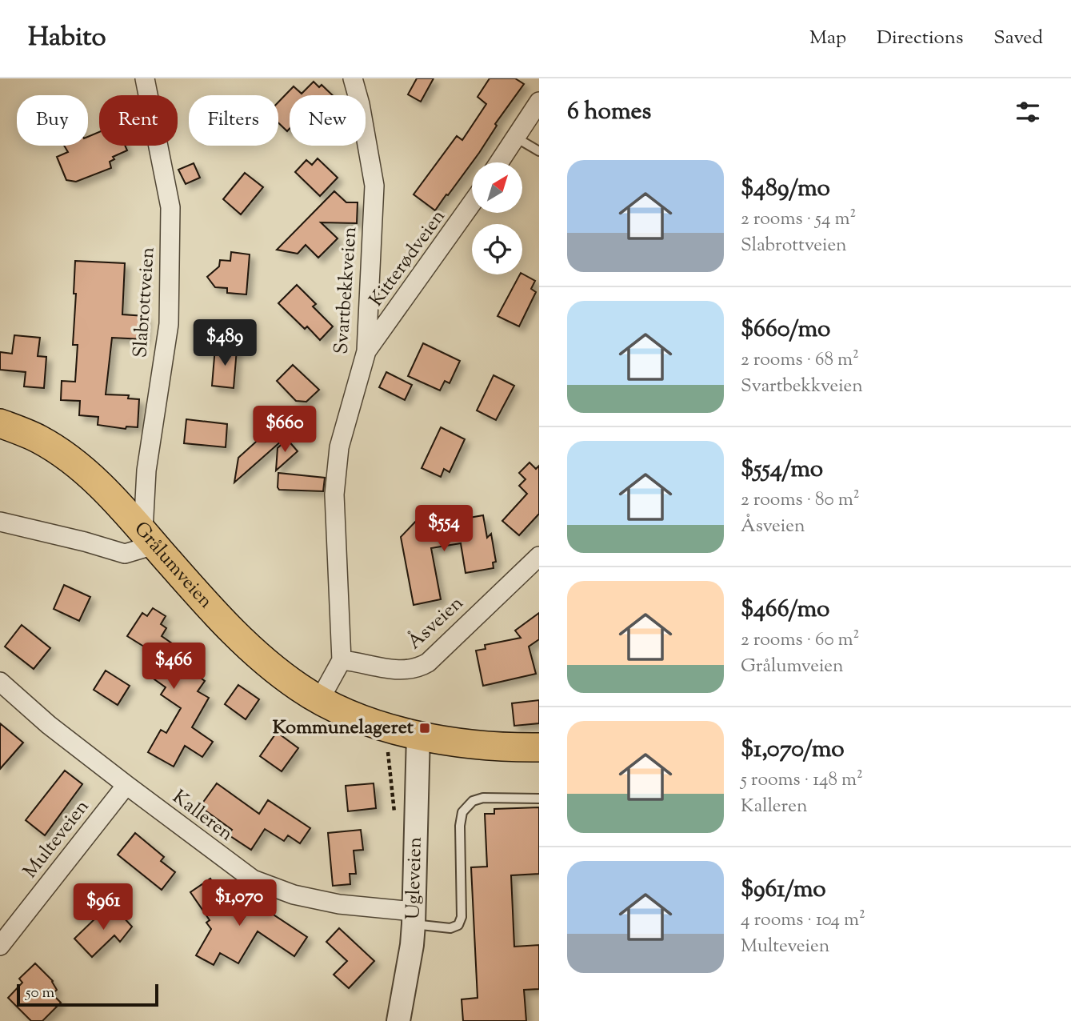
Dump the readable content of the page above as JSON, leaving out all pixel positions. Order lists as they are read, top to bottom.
{
  "streets": {
    "main road": ["Grålumveien"],
    "street": [
      "Kitterødveien",
      "Svartbekkveien",
      "Slabrottveien",
      "Åsveien",
      "Kalleren",
      "Multeveien",
      "Ugleveien"
    ]
  },
  "crossings": [
    ["Kitterødveien", "Svartbekkveien"],
    ["Svartbekkveien", "Åsveien"],
    ["Slabrottveien", "Grålumveien"],
    ["Grålumveien", "Ugleveien"],
    ["Kalleren", "Multeveien"],
    ["Kalleren", "Ugleveien"]
  ],
  "places": {
    "transit": ["Kommunelageret"]
  },
  "scale_bar": "50 m",
  "north": "top right",
  "page": {
    "header": "Habito",
    "nav": ["Map", "Directions", "Saved"],
    "heading": "6 homes",
    "chip": [
      "Buy",
      "Rent",
      "Filters",
      "New"
    ],
    "list": [
      {
        "name": "$489/mo",
        "note": "2 rooms · 54 m² · Slabrottveien"
      },
      {
        "name": "$660/mo",
        "note": "2 rooms · 68 m² · Svartbekkveien"
      },
      {
        "name": "$554/mo",
        "note": "2 rooms · 80 m² · Åsveien"
      },
      {
        "name": "$466/mo",
        "note": "2 rooms · 60 m² · Grålumveien"
      },
      {
        "name": "$1,070/mo",
        "note": "5 rooms · 148 m² · Kalleren"
      },
      {
        "name": "$961/mo",
        "note": "4 rooms · 104 m² · Multeveien"
      }
    ],
    "price": [
      "$489",
      "$660",
      "$554",
      "$466",
      "$1,070",
      "$961"
    ],
    "scale": "50 m"
  }
}
